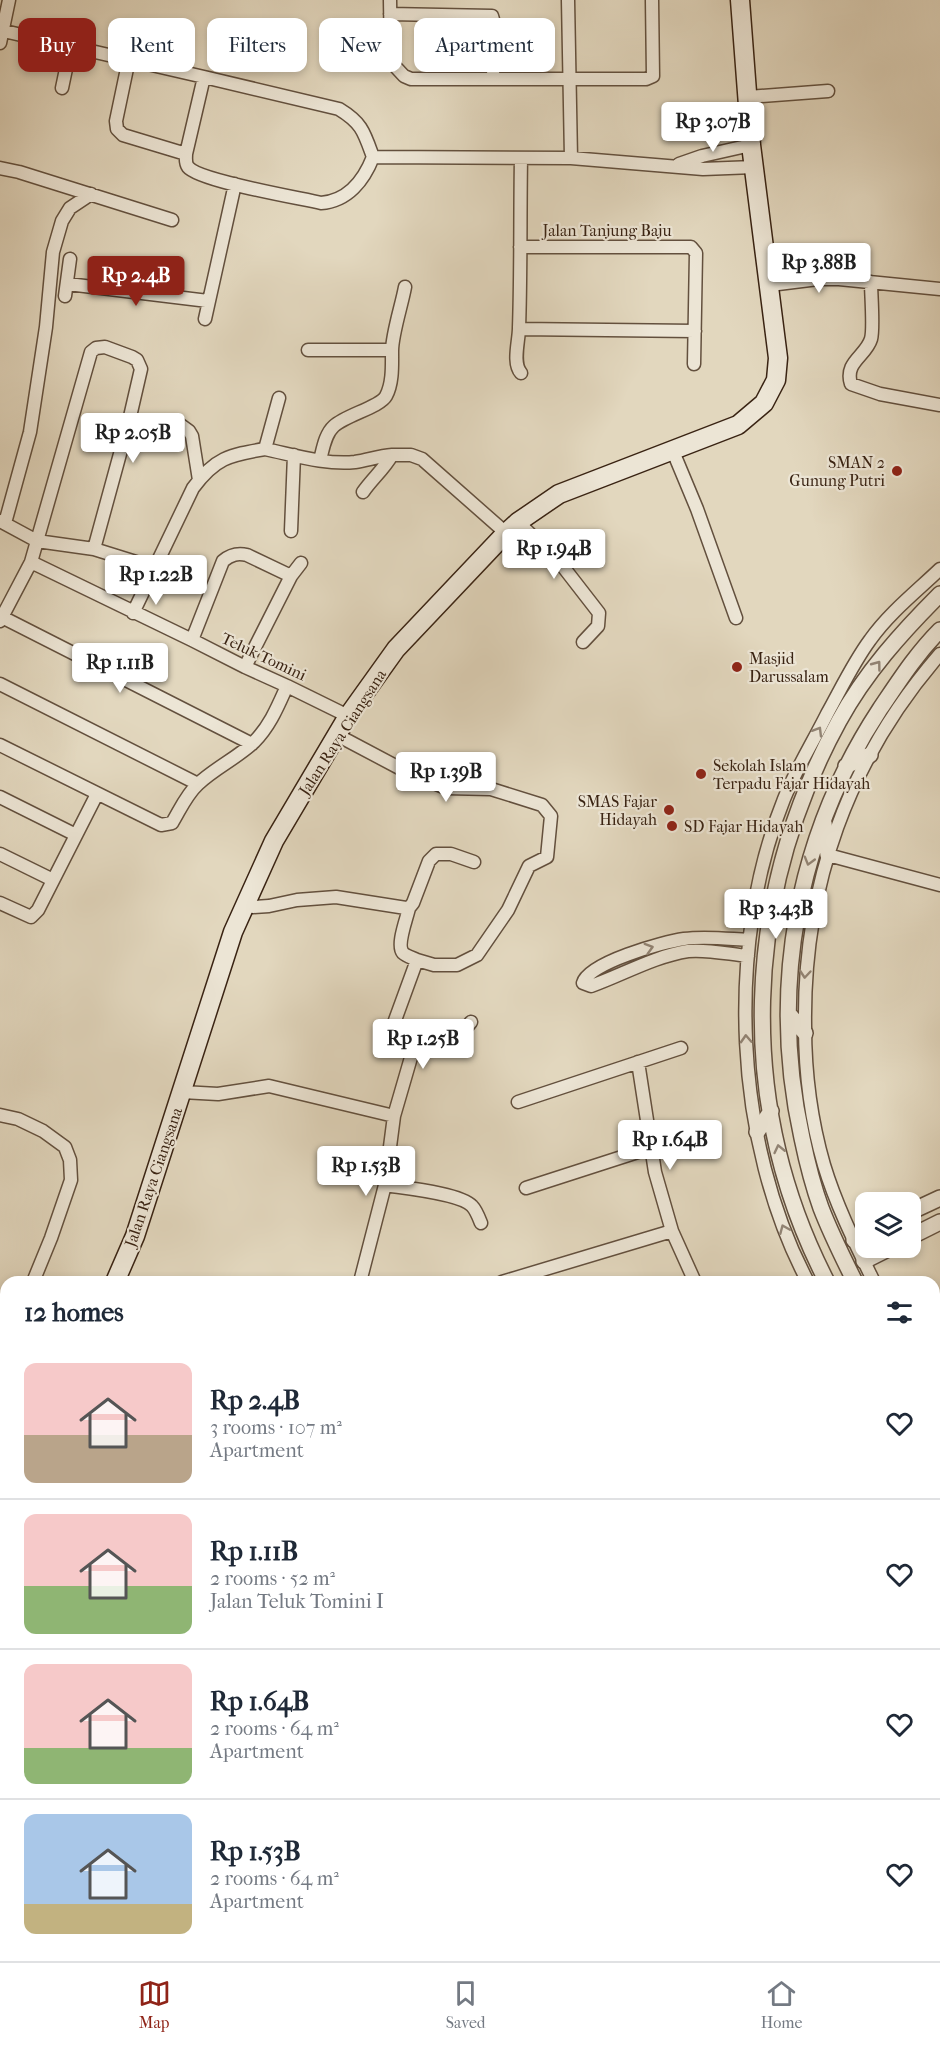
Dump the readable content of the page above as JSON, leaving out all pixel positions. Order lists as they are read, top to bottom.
{
  "streets": {
    "main road": ["Jalan Raya Ciangsana"],
    "street": ["Jalan Tanjung Baju", "Teluk Tomini"]
  },
  "crossings": [
    ["Teluk Tomini", "Jalan Raya Ciangsana"]
  ],
  "places": [
    "SMAN 2 Gunung Putri",
    "Masjid Darussalam",
    "Sekolah Islam Terpadu Fajar Hidayah",
    "SMAS Fajar Hidayah",
    "SD Fajar Hidayah"
  ],
  "page": {
    "chip": [
      "Buy",
      "Rent",
      "Filters",
      "New",
      "Apartment"
    ],
    "price": [
      "Rp 3.07B",
      "Rp 3.88B",
      "Rp 2.4B",
      "Rp 2.05B",
      "Rp 1.94B",
      "Rp 1.22B",
      "Rp 1.11B",
      "Rp 1.39B",
      "Rp 3.43B",
      "Rp 1.25B",
      "Rp 1.64B",
      "Rp 1.53B"
    ],
    "heading": "12 homes",
    "list": [
      {
        "name": "Rp 2.4B",
        "note": "3 rooms · 107 m² · Apartment"
      },
      {
        "name": "Rp 1.11B",
        "note": "2 rooms · 52 m² · Jalan Teluk Tomini I"
      },
      {
        "name": "Rp 1.64B",
        "note": "2 rooms · 64 m² · Apartment"
      },
      {
        "name": "Rp 1.53B",
        "note": "2 rooms · 64 m² · Apartment"
      }
    ],
    "tabs": ["Map", "Saved", "Home"]
  }
}
